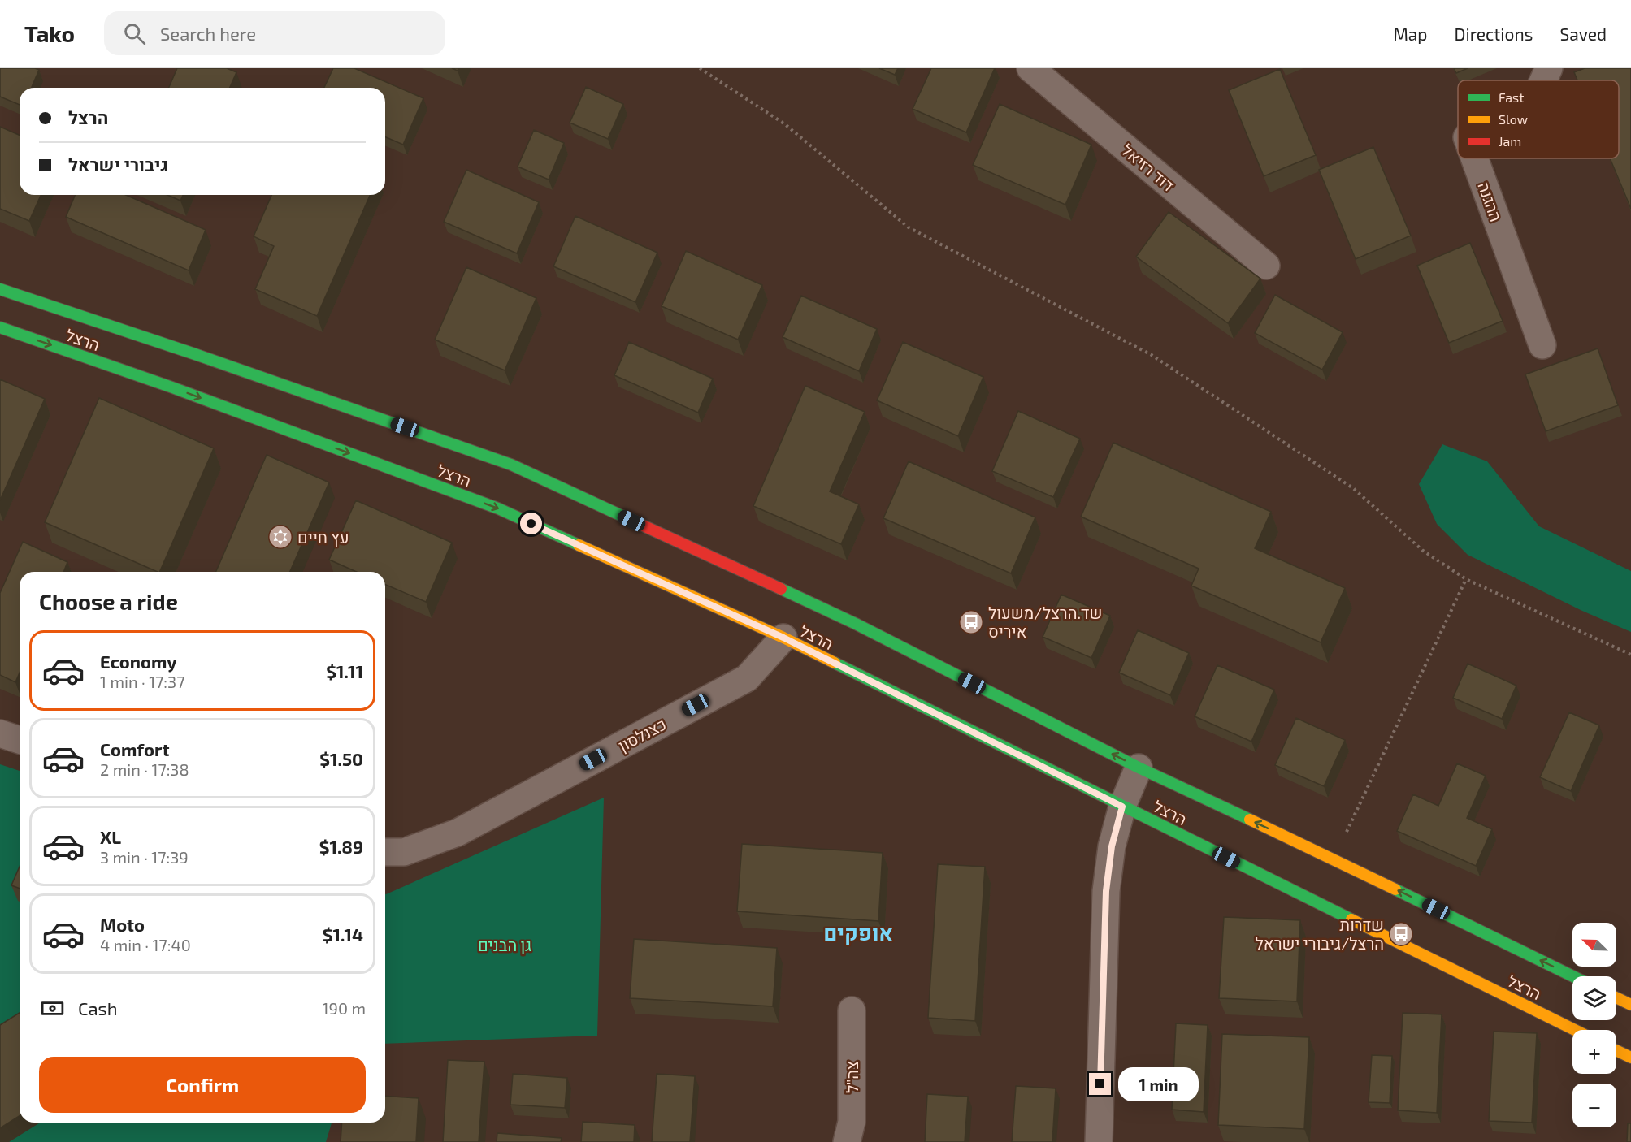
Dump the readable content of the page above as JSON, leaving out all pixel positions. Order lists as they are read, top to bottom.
{
  "streets": {
    "main road": ["הרצל"],
    "street": [
      "דוד רזיאל",
      "ההגנה",
      "כצנלסון",
      "צה\"ל"
    ]
  },
  "crossings": [
    ["הרצל", "כצנלסון"]
  ],
  "districts": ["אופקים"],
  "parks": ["גן הבנים"],
  "places": {
    "synagogue": ["עץ חיים"],
    "bus stop": ["שד.הרצל/משעול איריס", "שדרות הרצל/גיבורי ישראל"]
  },
  "legend": ["Fast", "Slow", "Jam"],
  "north": "top left",
  "page": {
    "header": "Tako",
    "search": "Search here",
    "nav": ["Map", "Directions", "Saved"],
    "banner": ["הרצל", "גיבורי ישראל"],
    "heading": "Choose a ride",
    "list": [
      {
        "name": "Economy",
        "note": "1 min · 17:37",
        "value": "$1.11"
      },
      {
        "name": "Comfort",
        "note": "2 min · 17:38",
        "value": "$1.50"
      },
      {
        "name": "XL",
        "note": "3 min · 17:39",
        "value": "$1.89"
      },
      {
        "name": "Moto",
        "note": "4 min · 17:40",
        "value": "$1.14"
      }
    ],
    "map_buttons": ["+", "−"],
    "pay": ["Cash", "190 m"],
    "buttons": "Confirm",
    "bubble": "1 min"
  }
}
